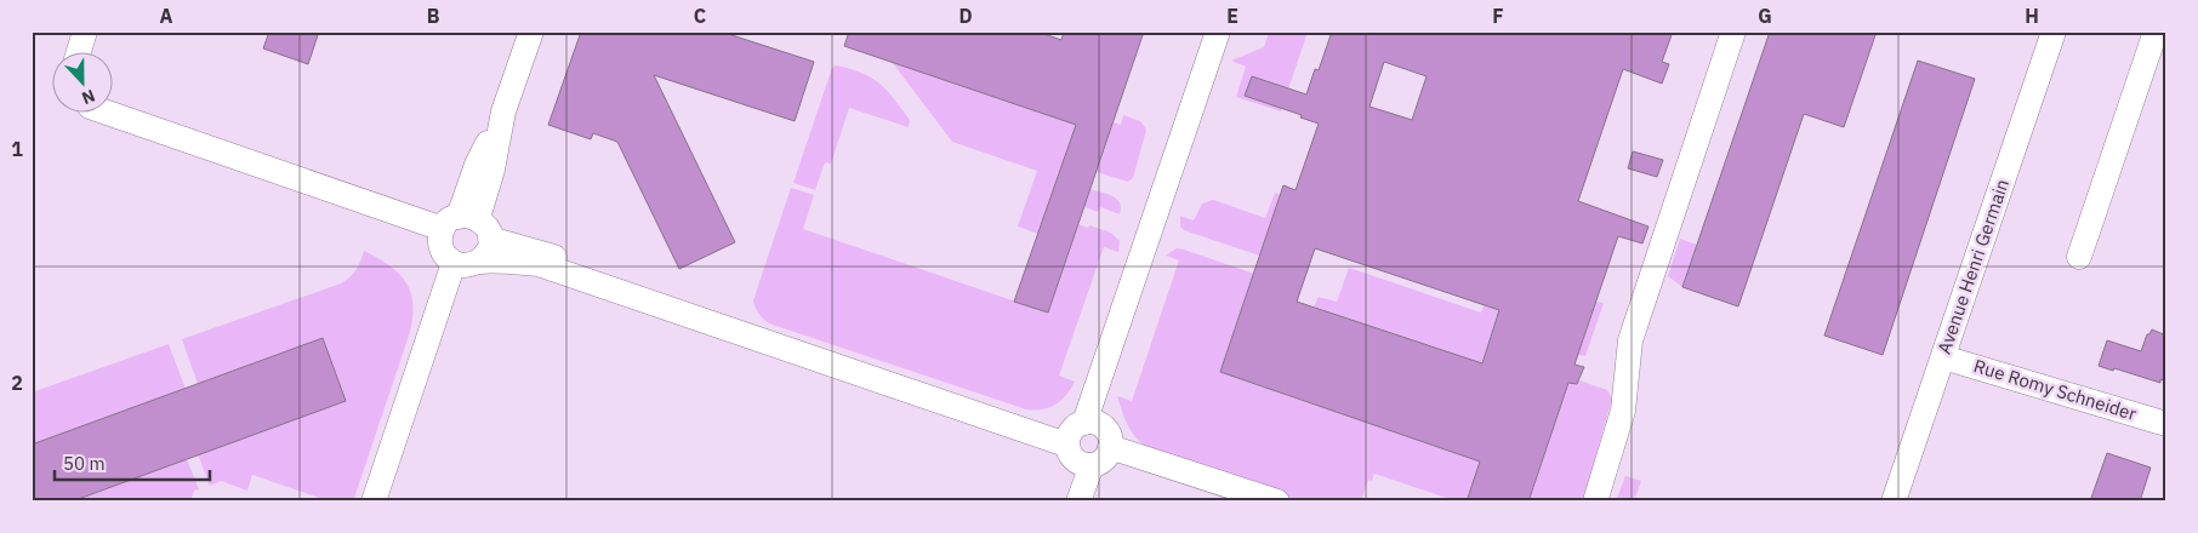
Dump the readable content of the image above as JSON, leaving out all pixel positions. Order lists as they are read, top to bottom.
{
  "streets": {
    "street": ["Avenue Henri Germain", "Rue Romy Schneider"]
  },
  "crossings": [
    ["Avenue Henri Germain", "Rue Romy Schneider"]
  ],
  "scale_bar": "50 m",
  "north": "bottom",
  "grid": {
    "columns": [
      "A",
      "B",
      "C",
      "D",
      "E",
      "F",
      "G",
      "H"
    ],
    "rows": ["1", "2"]
  }
}
